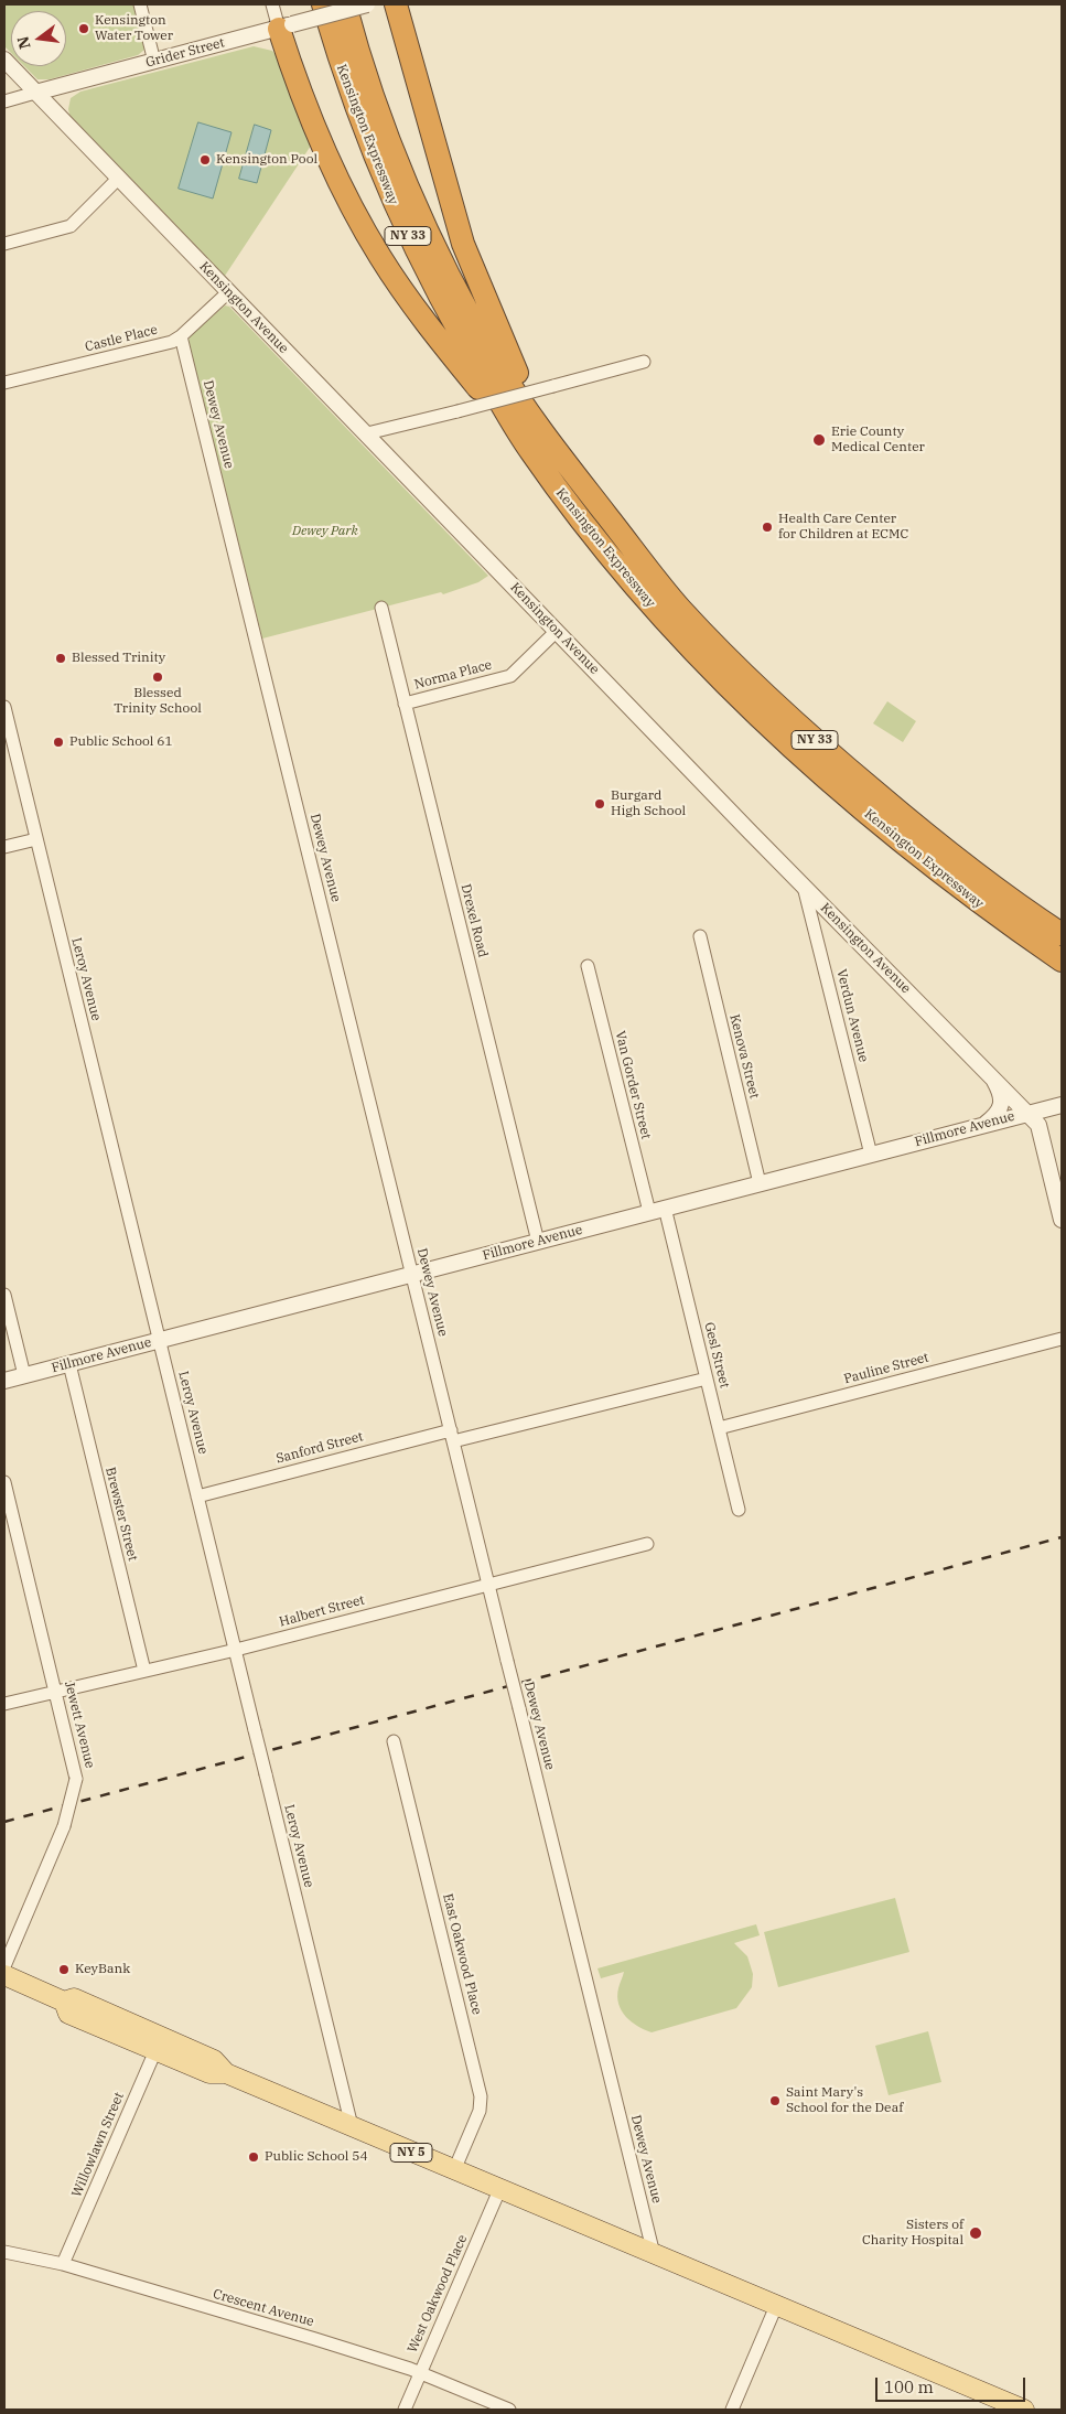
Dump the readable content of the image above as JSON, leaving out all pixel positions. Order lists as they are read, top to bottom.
{
  "streets": {
    "highway": ["Kensington Expressway", "NY 33"],
    "main road": ["NY 5"],
    "street": [
      "Grider Street",
      "Kensington Avenue",
      "Castle Place",
      "Dewey Avenue",
      "Norma Place",
      "Drexel Road",
      "Leroy Avenue",
      "Verdun Avenue",
      "Kenova Street",
      "Van Gorder Street",
      "Fillmore Avenue",
      "Gesl Street",
      "Pauline Street",
      "Sanford Street",
      "Brewster Street",
      "Halbert Street",
      "Jewett Avenue",
      "East Oakwood Place",
      "Willowlawn Street",
      "West Oakwood Place",
      "Crescent Avenue"
    ]
  },
  "crossings": [
    ["Grider Street", "Kensington Avenue"],
    ["Kensington Avenue", "Castle Place"],
    ["Kensington Avenue", "Norma Place"],
    ["Kensington Avenue", "Verdun Avenue"],
    ["Kensington Avenue", "Fillmore Avenue"],
    ["Castle Place", "Dewey Avenue"],
    ["Dewey Avenue", "Fillmore Avenue"],
    ["Dewey Avenue", "Sanford Street"],
    ["Dewey Avenue", "Halbert Street"],
    ["Dewey Avenue", "NY 5"],
    ["Norma Place", "Drexel Road"],
    ["Drexel Road", "Fillmore Avenue"],
    ["Leroy Avenue", "Fillmore Avenue"],
    ["Leroy Avenue", "Sanford Street"],
    ["Leroy Avenue", "Halbert Street"],
    ["Leroy Avenue", "NY 5"],
    ["Verdun Avenue", "Fillmore Avenue"],
    ["Kenova Street", "Fillmore Avenue"],
    ["Van Gorder Street", "Fillmore Avenue"],
    ["Fillmore Avenue", "Gesl Street"],
    ["Fillmore Avenue", "Brewster Street"],
    ["Gesl Street", "Pauline Street"],
    ["Gesl Street", "Sanford Street"],
    ["Brewster Street", "Halbert Street"],
    ["Halbert Street", "Jewett Avenue"],
    ["East Oakwood Place", "NY 5"],
    ["Willowlawn Street", "NY 5"],
    ["Willowlawn Street", "Crescent Avenue"],
    ["NY 5", "West Oakwood Place"],
    ["West Oakwood Place", "Crescent Avenue"]
  ],
  "parks": ["Dewey Park"],
  "places": [
    "Kensington Water Tower",
    "Kensington Pool",
    "Erie County Medical Center",
    "Health Care Center for Children at ECMC",
    "Blessed Trinity",
    "Blessed Trinity School",
    "Public School 61",
    "Burgard High School",
    "KeyBank",
    "Saint Mary's School for the Deaf",
    "Public School 54",
    "Sisters of Charity Hospital"
  ],
  "scale_bar": "100 m",
  "north": "left"
}
